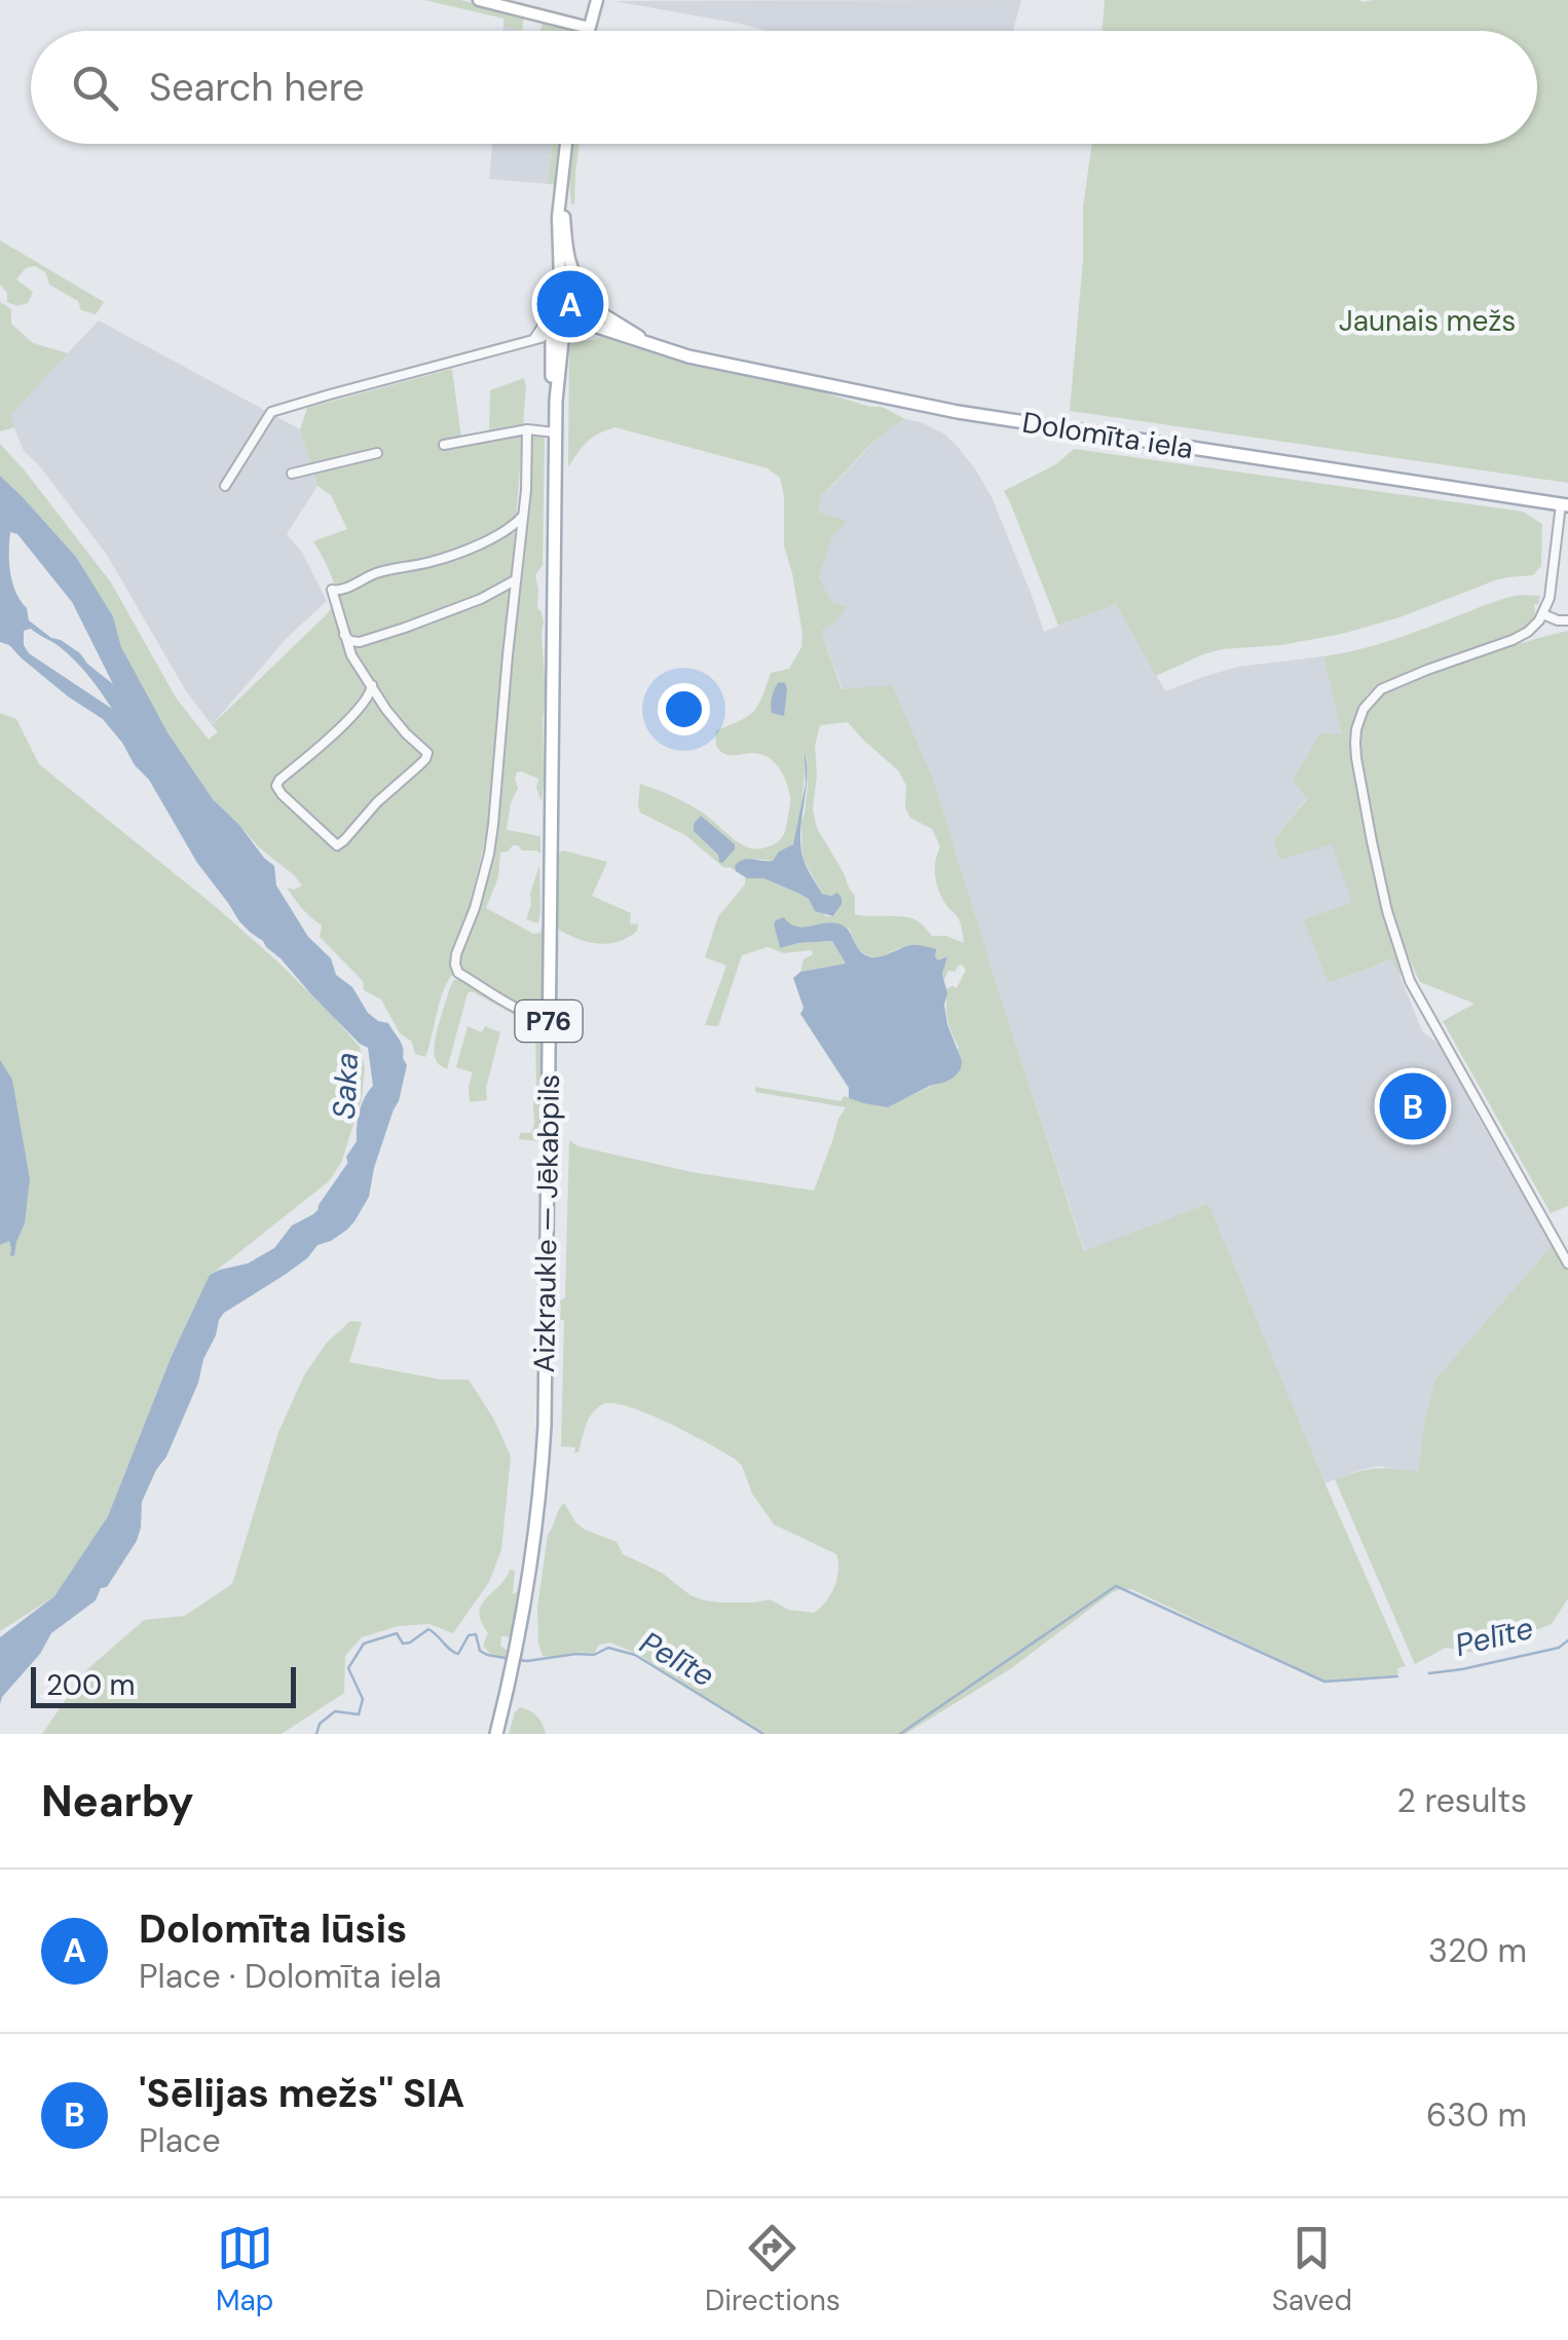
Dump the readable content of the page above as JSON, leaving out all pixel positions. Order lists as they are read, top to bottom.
{
  "streets": {
    "main road": ["Dolomīta iela", "P76", "Aizkraukle — Jēkabpils"]
  },
  "crossings": [
    ["Dolomīta iela", "P76"],
    ["Dolomīta iela", "Aizkraukle — Jēkabpils"],
    ["P76", "Aizkraukle — Jēkabpils"]
  ],
  "water": ["Saka", "Pelīte"],
  "parks": ["Jaunais mežs"],
  "scale_bar": "200 m",
  "page": {
    "search": "Search here",
    "pins": ["A", "B"],
    "scale": "200 m",
    "heading": ["Nearby", "2 results"],
    "list": [
      {
        "mark": "A",
        "name": "Dolomīta lūsis",
        "note": "Place · Dolomīta iela",
        "value": "320 m"
      },
      {
        "mark": "B",
        "name": "'Sēlijas mežs'' SIA",
        "note": "Place",
        "value": "630 m"
      }
    ],
    "nav": ["Map", "Directions", "Saved"]
  }
}
